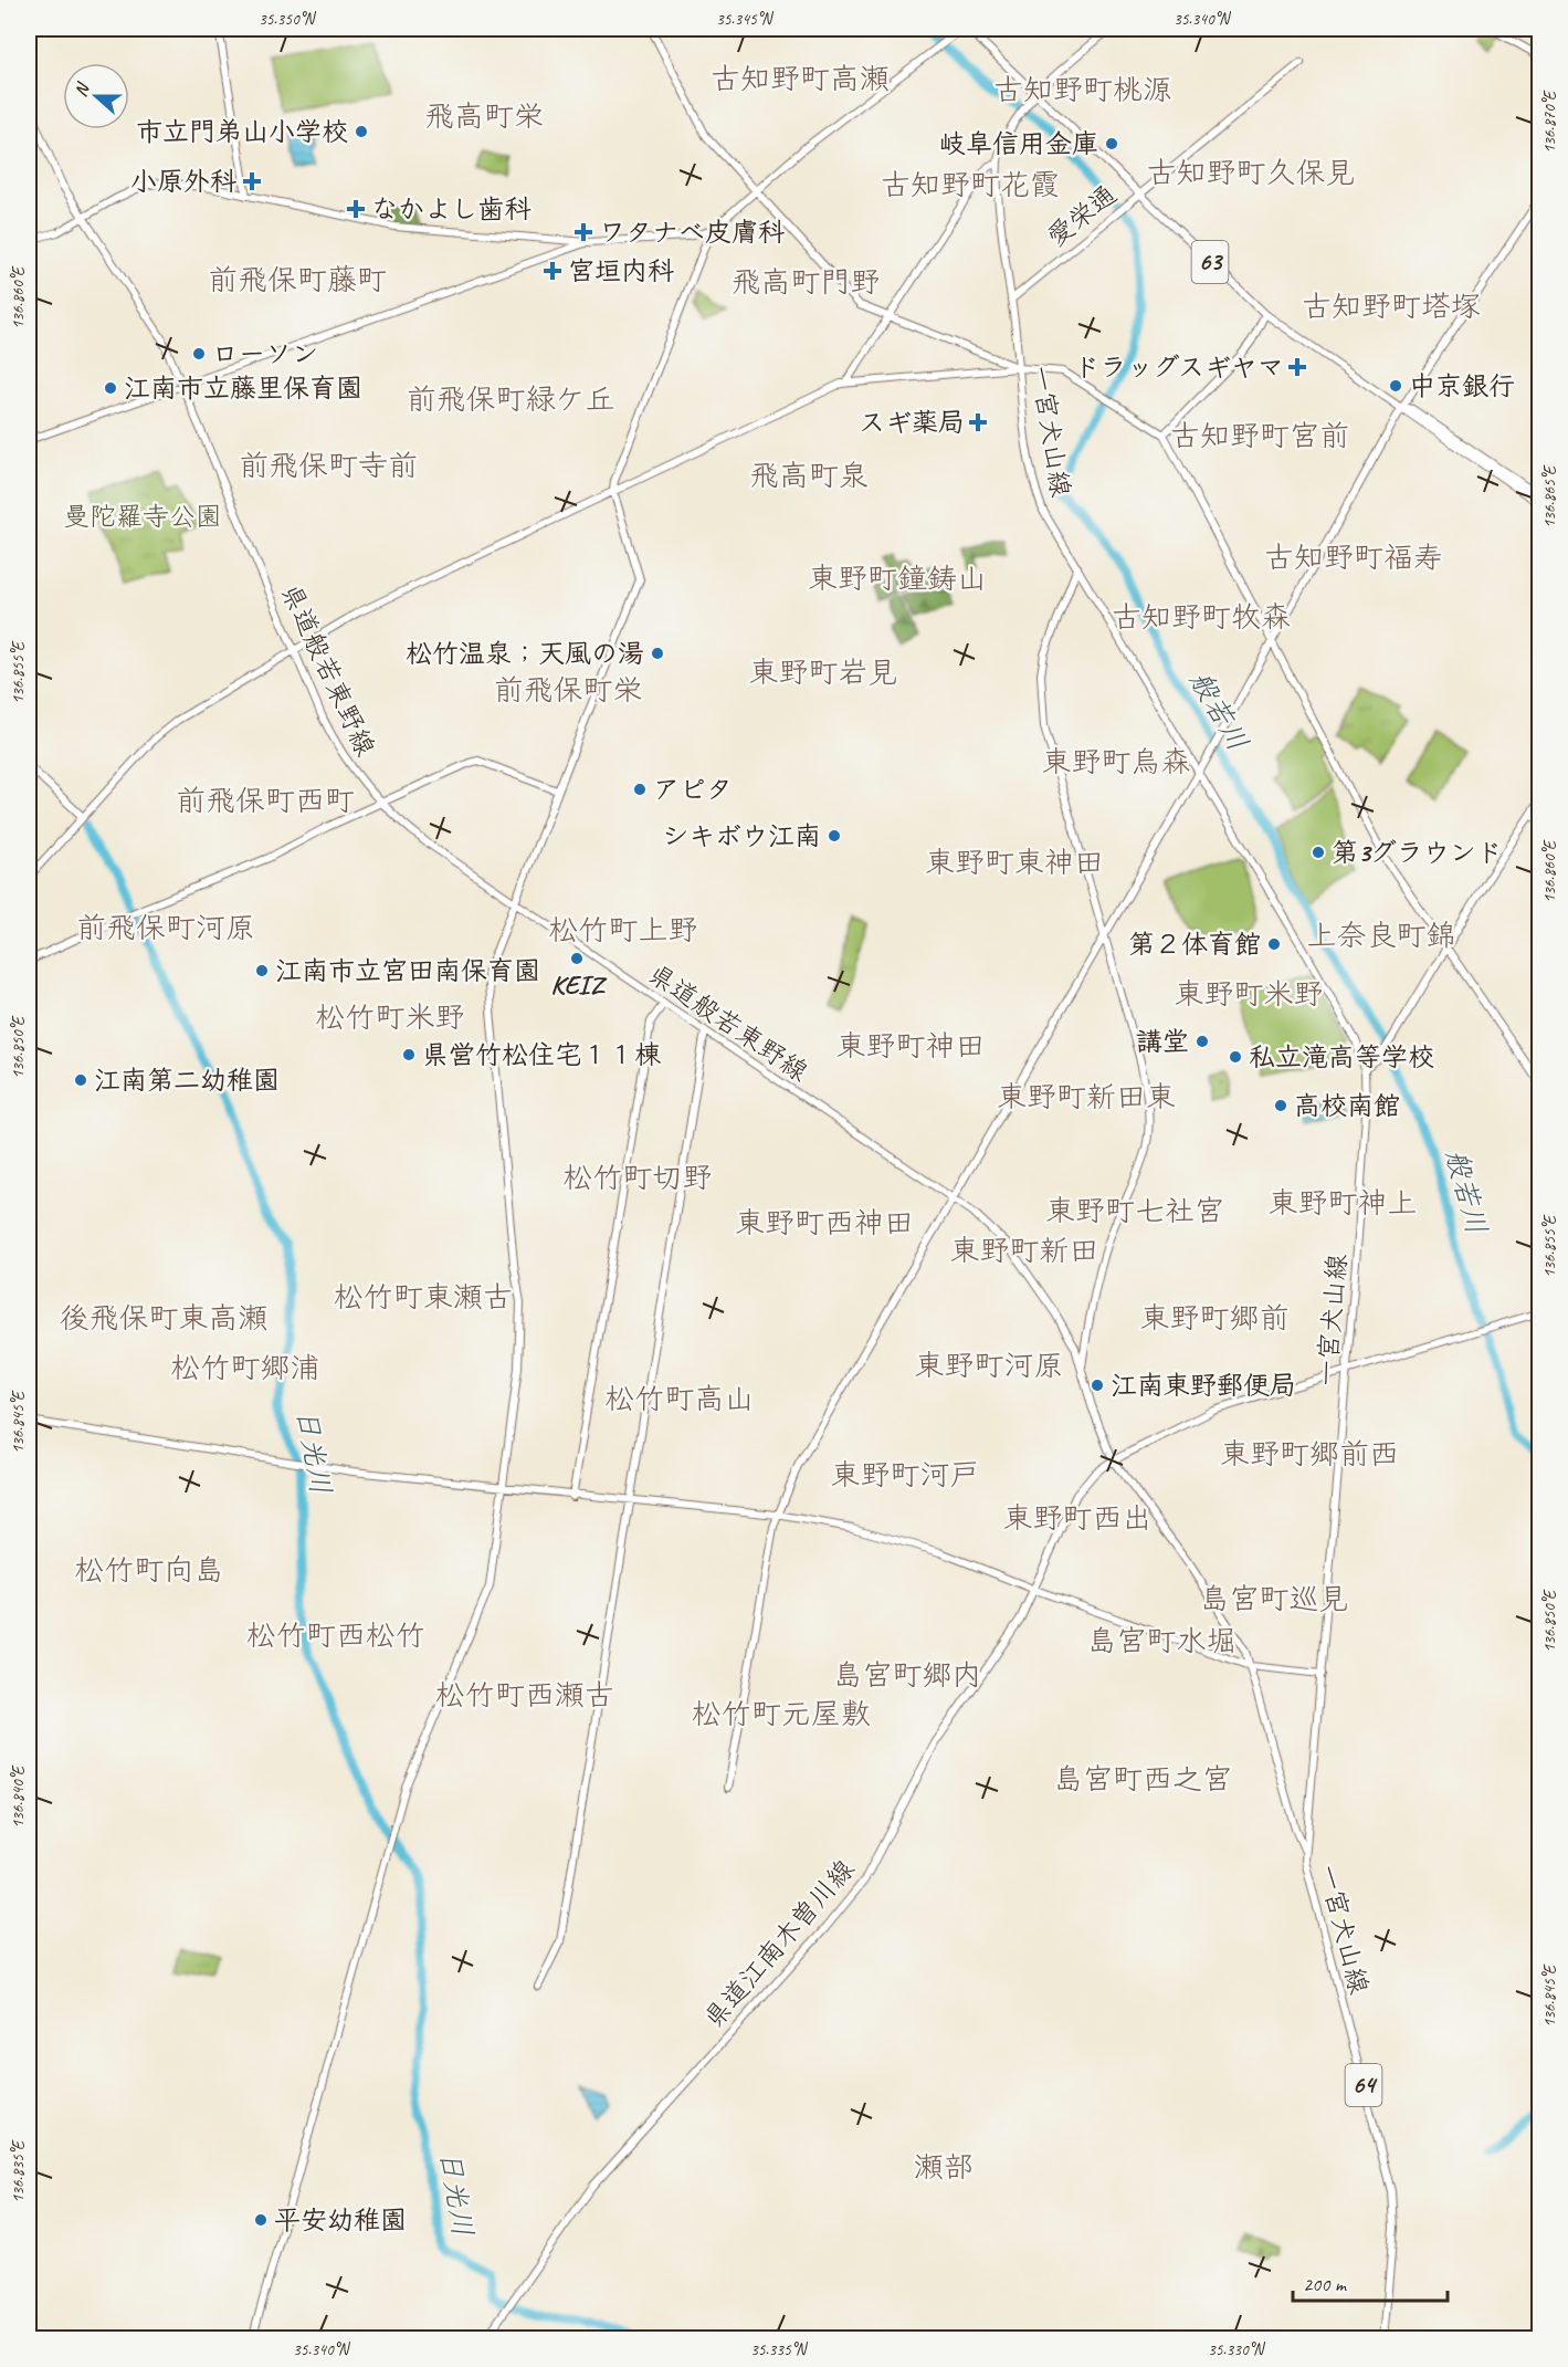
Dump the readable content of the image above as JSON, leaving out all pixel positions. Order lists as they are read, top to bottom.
{
  "streets": {
    "street": [
      "愛栄通",
      "63",
      "一宮犬山線",
      "県道般若東野線",
      "県道江南木曽川線",
      "64"
    ]
  },
  "crossings": [
    ["愛栄通", "63"],
    ["愛栄通", "一宮犬山線"],
    ["63", "一宮犬山線"],
    ["一宮犬山線", "県道般若東野線"],
    ["一宮犬山線", "県道江南木曽川線"],
    ["県道般若東野線", "県道江南木曽川線"]
  ],
  "districts": [
    "古知野町高瀬",
    "古知野町桃源",
    "飛高町栄",
    "古知野町久保見",
    "古知野町花霞",
    "前飛保町藤町",
    "飛高町門野",
    "古知野町塔塚",
    "前飛保町緑ケ丘",
    "古知野町宮前",
    "前飛保町寺前",
    "飛高町泉",
    "古知野町福寿",
    "東野町鐘鋳山",
    "古知野町牧森",
    "東野町岩見",
    "前飛保町栄",
    "東野町烏森",
    "前飛保町西町",
    "東野町東神田",
    "前飛保町河原",
    "松竹町上野",
    "上奈良町錦",
    "東野町米野",
    "松竹町米野",
    "東野町神田",
    "東野町新田東",
    "松竹町切野",
    "東野町神上",
    "東野町七社宮",
    "東野町西神田",
    "東野町新田",
    "松竹町東瀬古",
    "後飛保町東高瀬",
    "東野町郷前",
    "東野町河原",
    "松竹町郷浦",
    "松竹町高山",
    "東野町郷前西",
    "東野町河戸",
    "東野町西出",
    "松竹町向島",
    "島宮町巡見",
    "松竹町西松竹",
    "島宮町水堀",
    "島宮町郷内",
    "松竹町西瀬古",
    "松竹町元屋敷",
    "島宮町西之宮",
    "瀬部"
  ],
  "water": ["般若川", "日光川"],
  "parks": ["曼陀羅寺公園"],
  "places": {
    "other": [
      "市立門弟山小学校",
      "岐阜信用金庫",
      "ローソン",
      "中京銀行",
      "江南市立藤里保育園",
      "松竹温泉；天風の湯",
      "アピタ",
      "シキボウ江南",
      "第3グラウンド",
      "第２体育館",
      "KEIZ",
      "江南市立宮田南保育園",
      "講堂",
      "県営竹松住宅１１棟",
      "私立滝高等学校",
      "江南第二幼稚園",
      "高校南館",
      "江南東野郵便局",
      "平安幼稚園"
    ],
    "health": [
      "小原外科",
      "なかよし歯科",
      "ワタナベ皮膚科",
      "宮垣内科",
      "ドラッグスギヤマ",
      "スギ薬局"
    ]
  },
  "scale_bar": "200 m",
  "north": "left",
  "coordinates": [
    "35.350°N",
    "35.345°N",
    "35.340°N",
    "136.870°E",
    "136.860°E",
    "136.865°E",
    "136.855°E",
    "136.850°E",
    "136.845°E",
    "136.840°E",
    "136.835°E",
    "35.335°N",
    "35.330°N"
  ]
}
